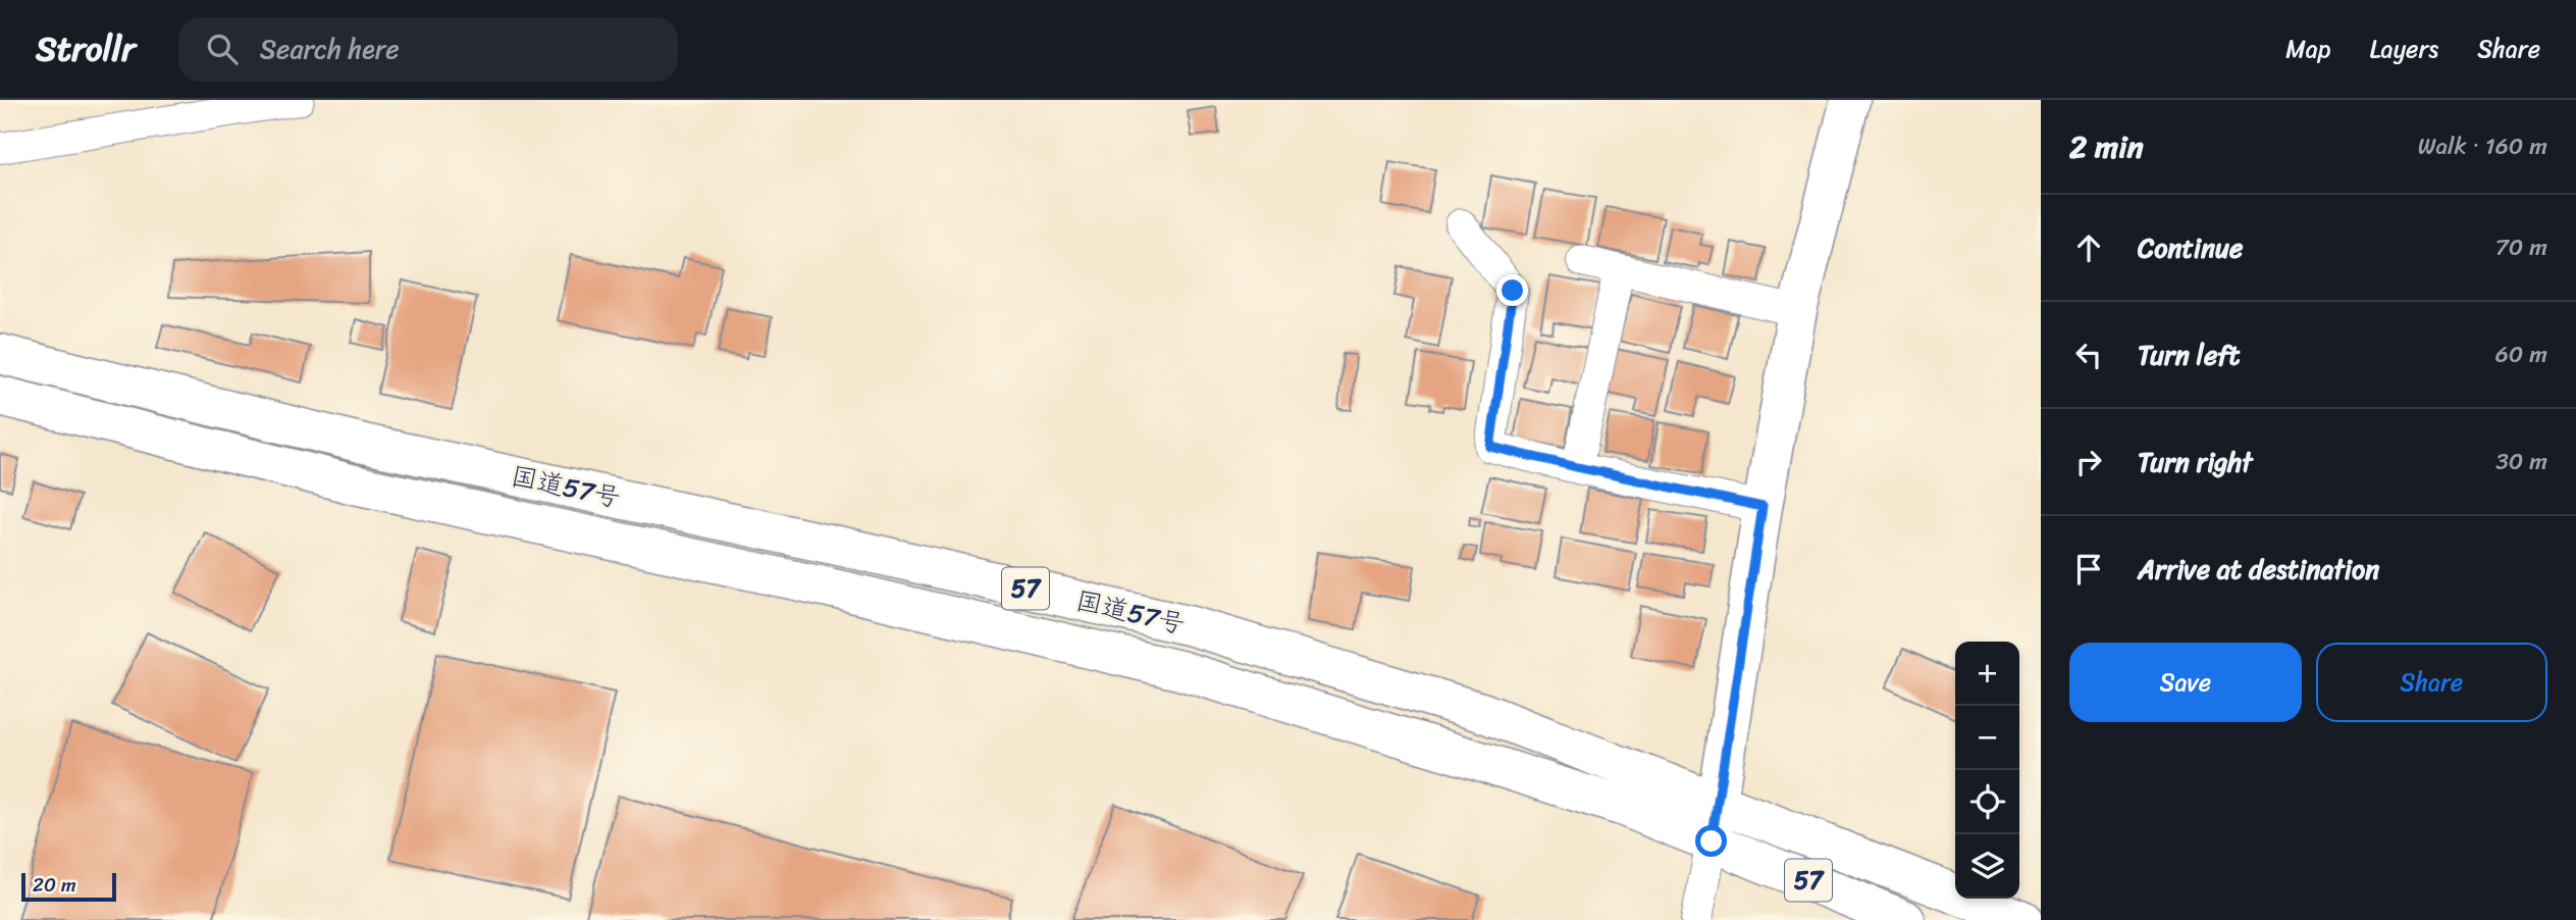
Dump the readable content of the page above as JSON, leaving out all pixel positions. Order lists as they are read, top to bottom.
{
  "streets": {
    "main road": ["国道57号", "57"]
  },
  "scale_bar": "20 m",
  "page": {
    "header": "Strollr",
    "search": "Search here",
    "nav": ["Map", "Layers", "Share"],
    "heading": ["2 min", "Walk · 160 m"],
    "list": [
      ["Continue", "70 m"],
      ["Turn left", "60 m"],
      ["Turn right", "30 m"],
      "Arrive at destination"
    ],
    "buttons": ["Save", "Share"],
    "map_buttons": ["+", "−"],
    "scale": "20 m"
  }
}
